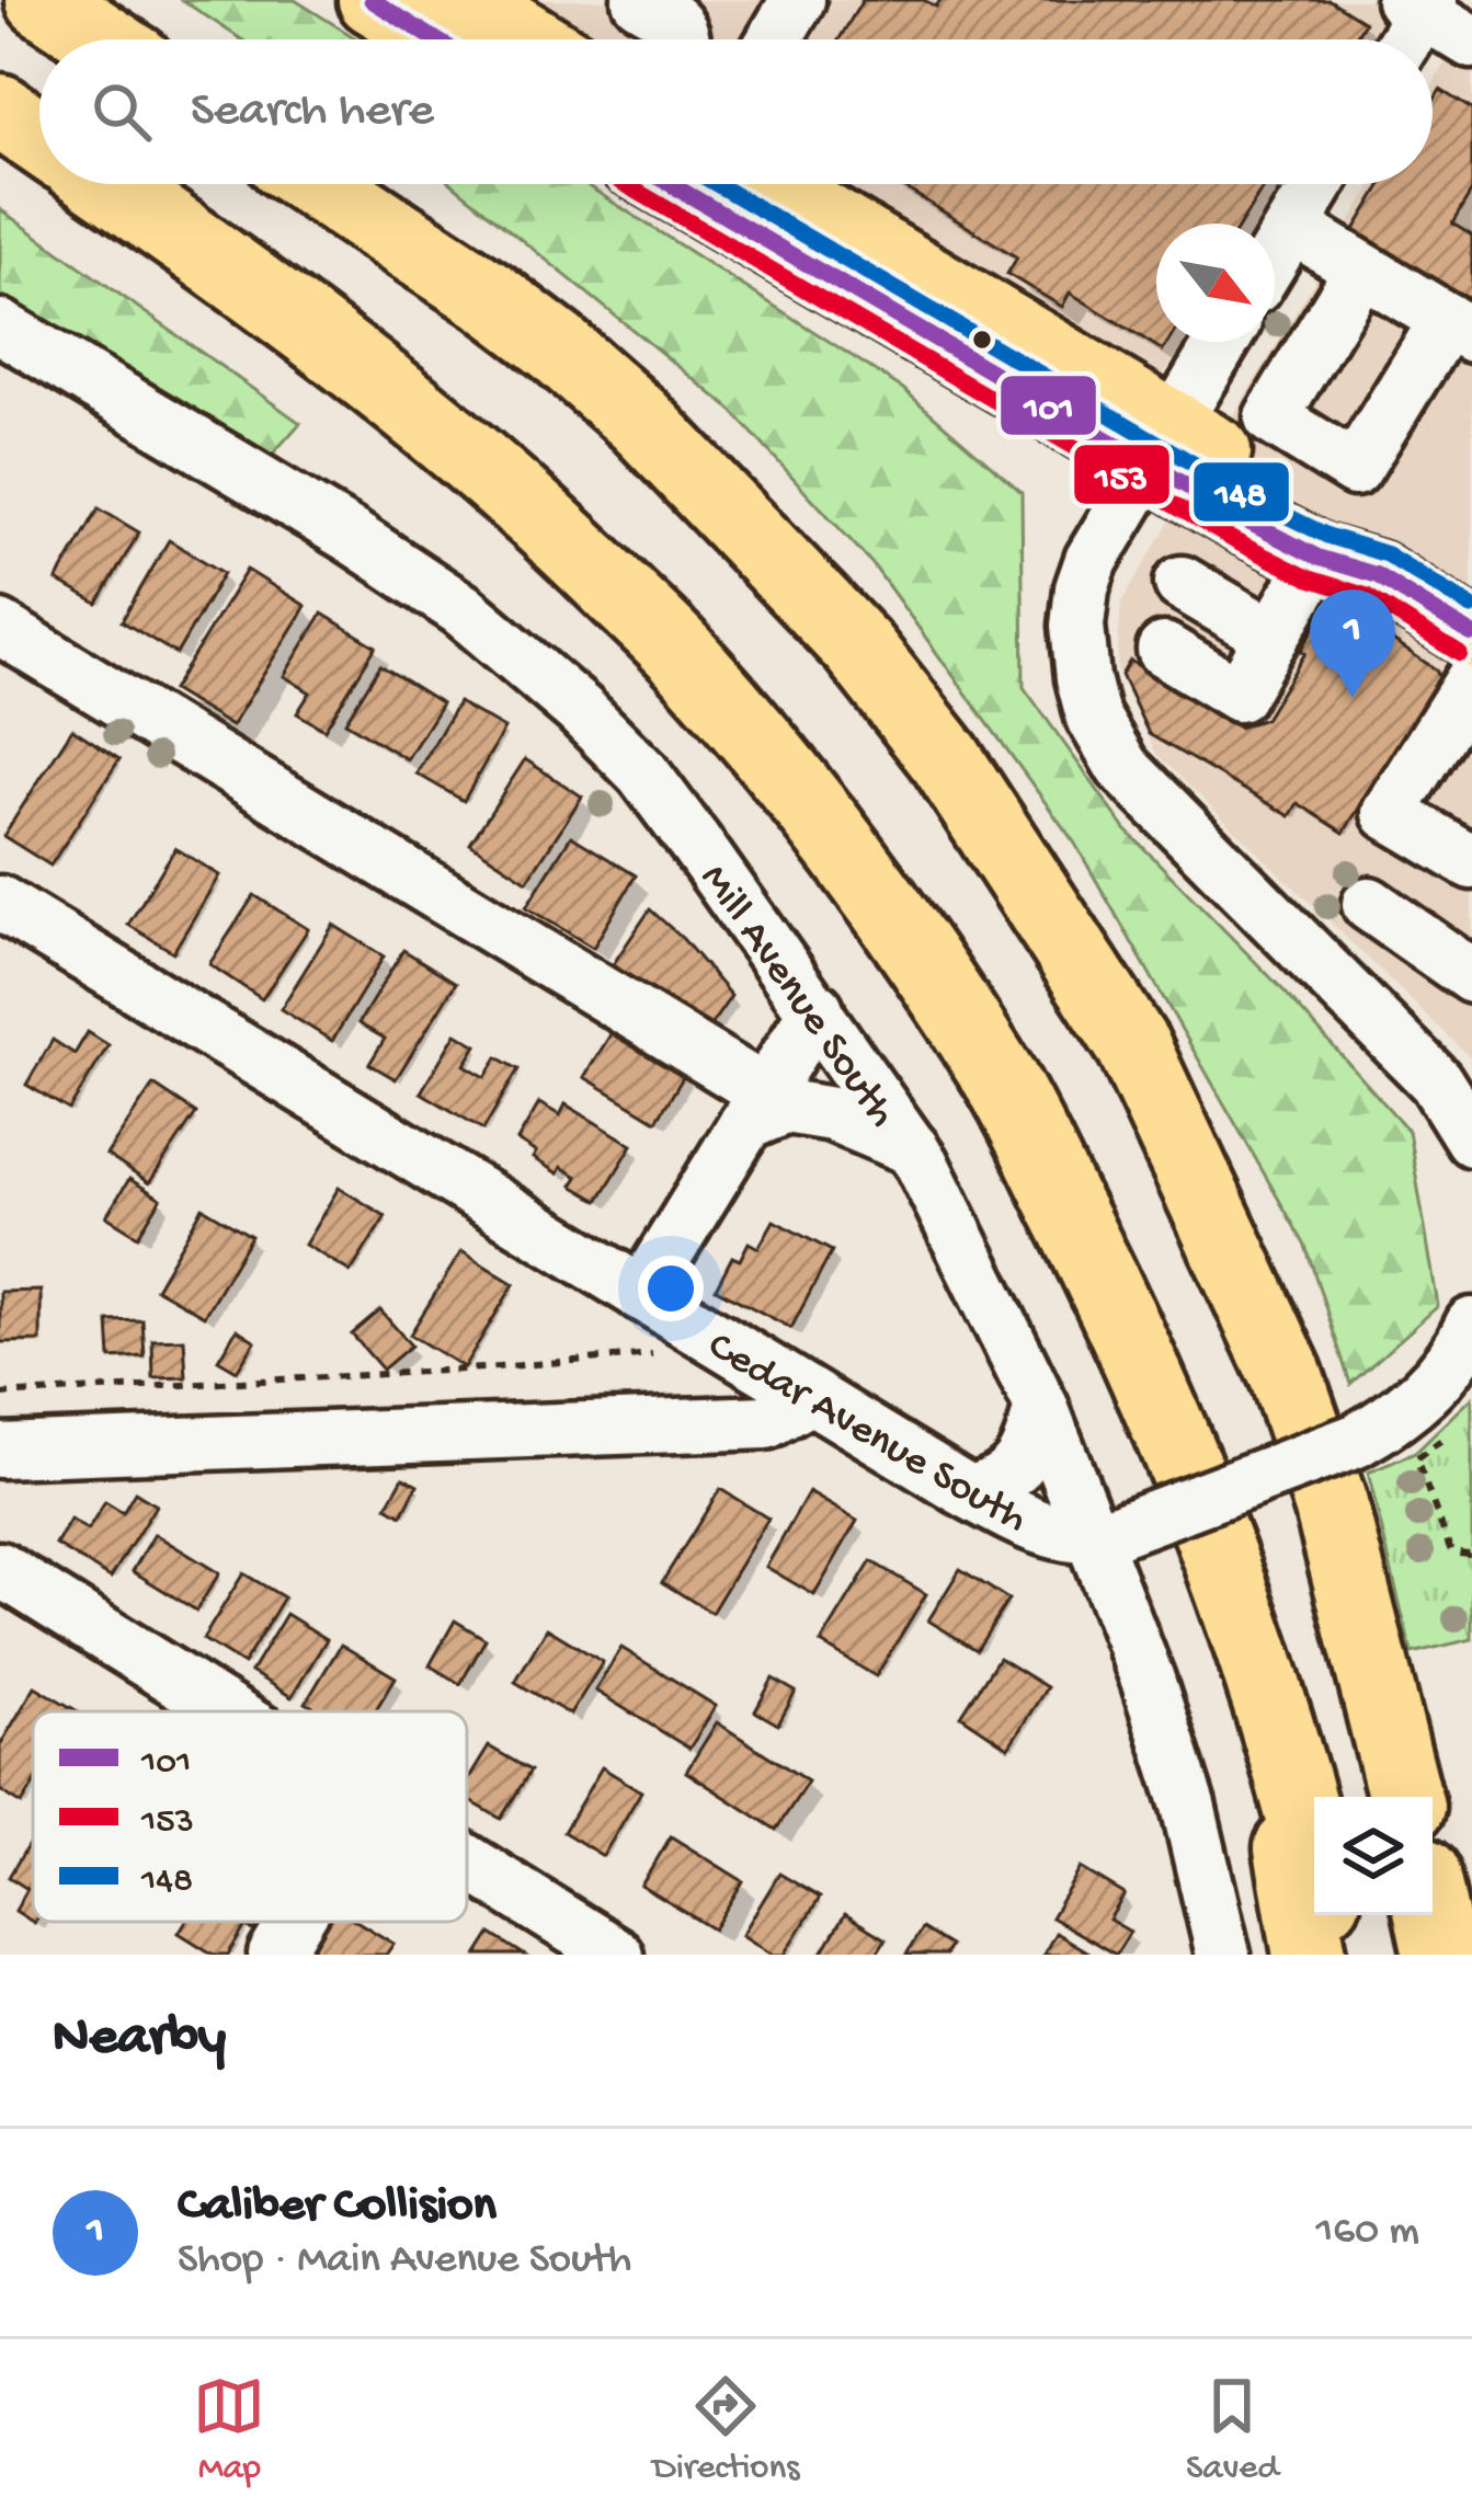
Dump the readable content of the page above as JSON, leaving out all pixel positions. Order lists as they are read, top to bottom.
{
  "streets": {
    "street": ["Mill Avenue South", "Cedar Avenue South"]
  },
  "crossings": [
    ["Mill Avenue South", "Cedar Avenue South"]
  ],
  "lines": ["transit line 101", "transit line 153", "transit line 148"],
  "legend": ["101", "153", "148"],
  "north": "bottom right",
  "page": {
    "search": "Search here",
    "pins": "1",
    "heading": "Nearby",
    "list": [
      {
        "mark": "1",
        "name": "Caliber Collision",
        "note": "Shop · Main Avenue South",
        "value": "160 m"
      }
    ],
    "nav": ["Map", "Directions", "Saved"]
  }
}
